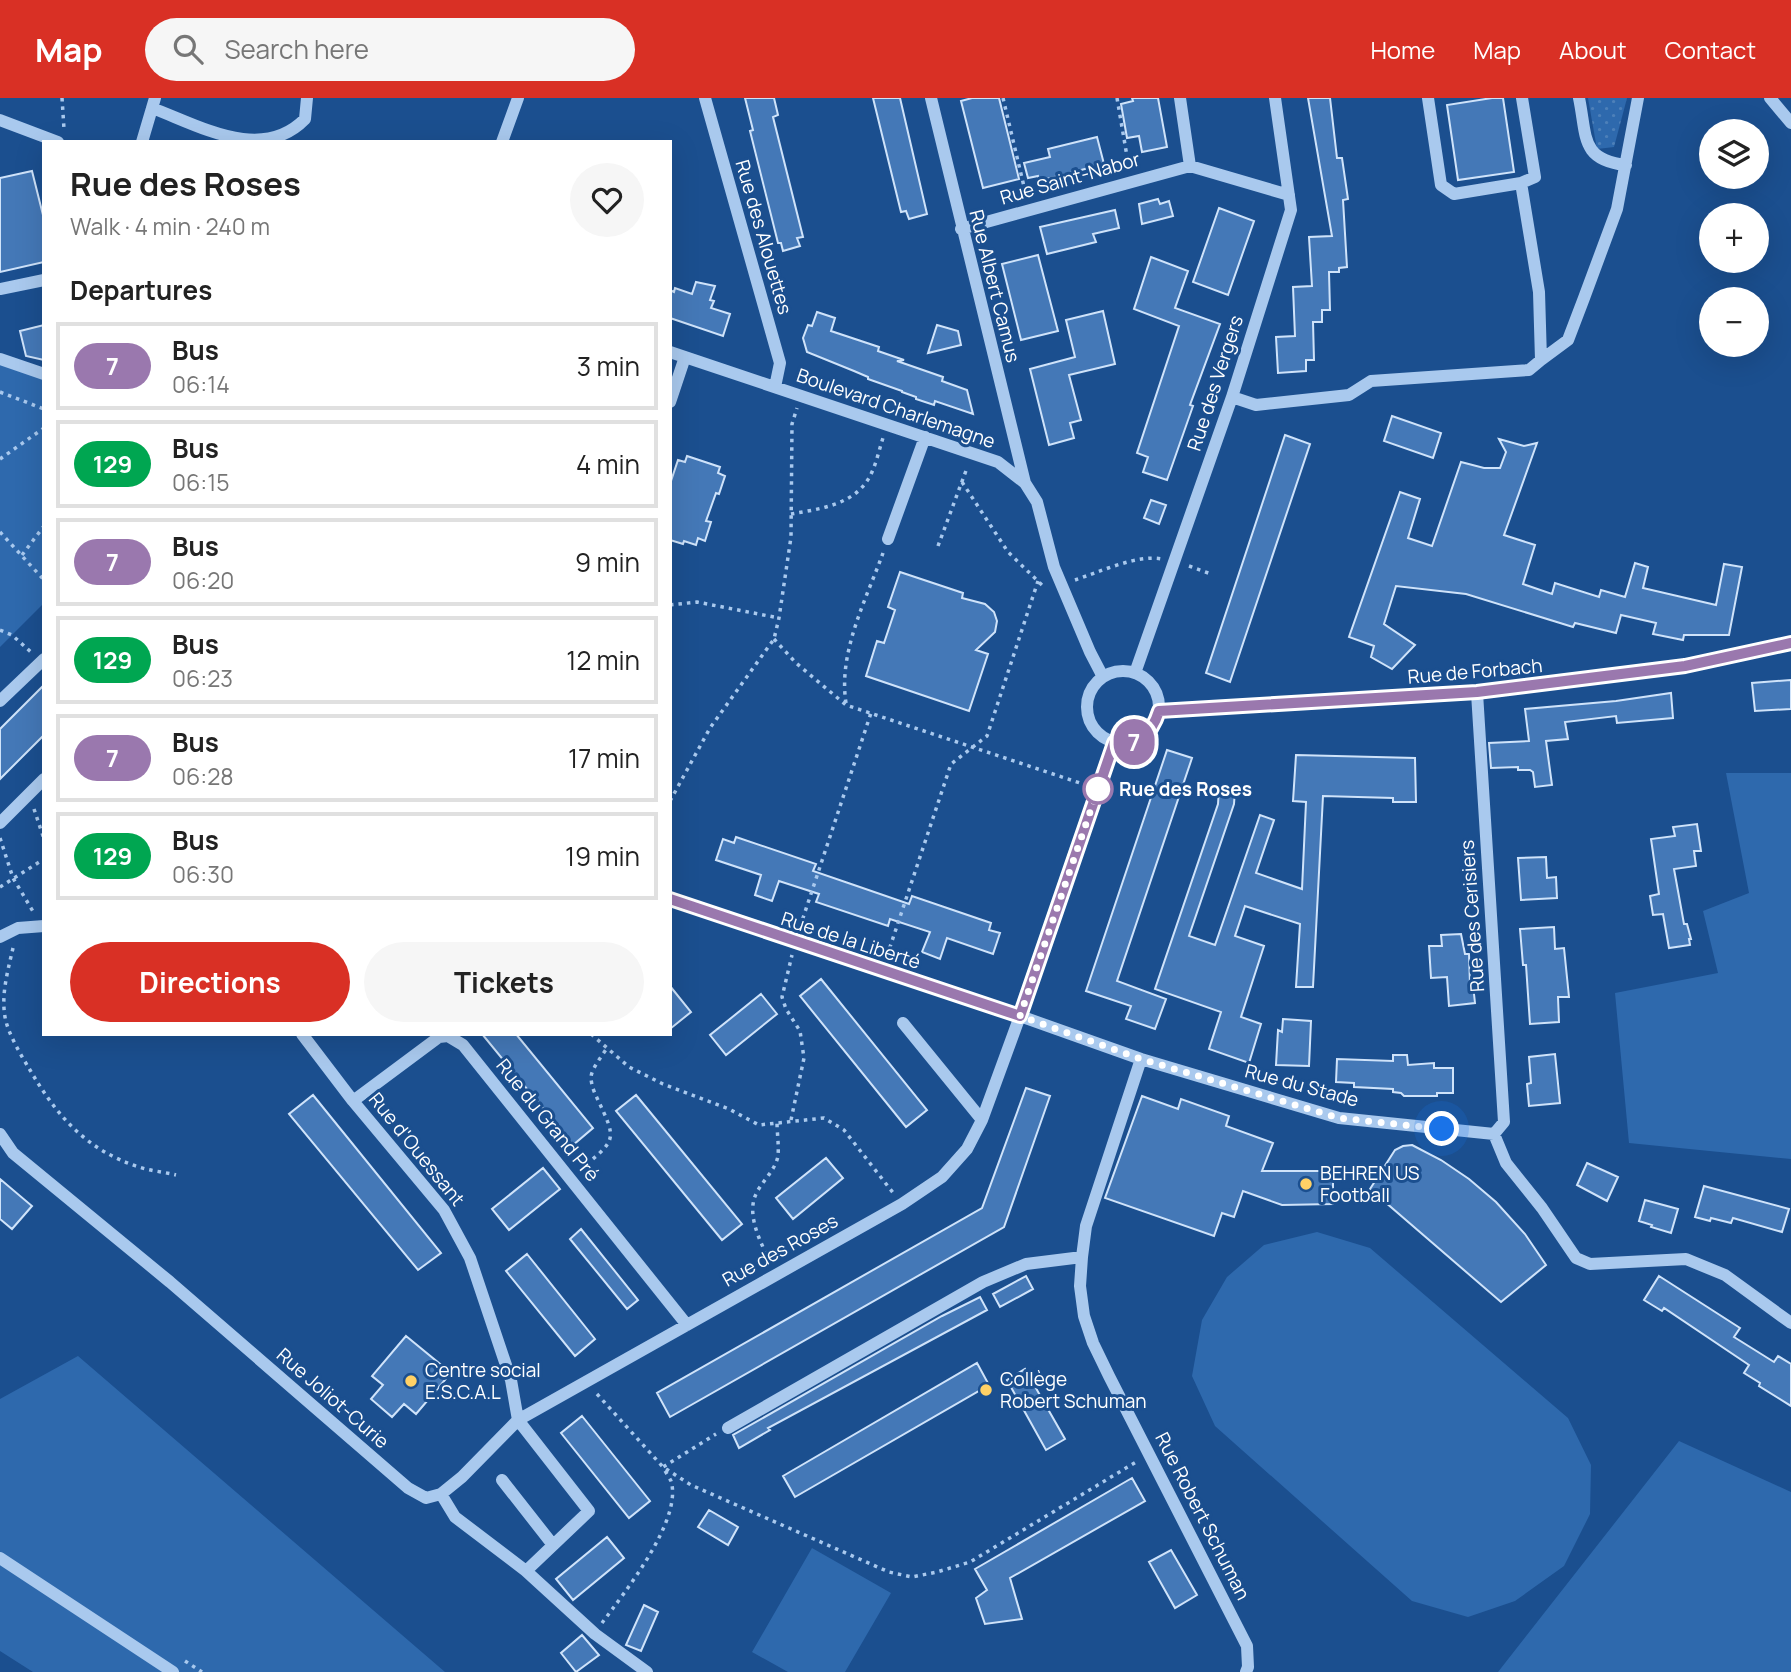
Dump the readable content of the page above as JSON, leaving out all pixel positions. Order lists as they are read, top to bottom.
{
  "streets": {
    "street": [
      "Rue Saint-Nabor",
      "Rue des Alouettes",
      "Rue Albert Camus",
      "Rue des Vergers",
      "Boulevard Charlemagne",
      "Rue de Forbach",
      "Rue des Cerisiers",
      "Rue de la Liberté",
      "Rue du Stade",
      "Rue du Grand Pré",
      "Rue d'Ouessant",
      "Rue des Roses",
      "Rue Joliot-Curie",
      "Rue Robert Schuman"
    ]
  },
  "crossings": [
    ["Rue Saint-Nabor", "Rue Albert Camus"],
    ["Rue des Alouettes", "Boulevard Charlemagne"],
    ["Rue Albert Camus", "Boulevard Charlemagne"],
    ["Rue des Vergers", "Boulevard Charlemagne"],
    ["Rue des Vergers", "Rue de Forbach"],
    ["Rue des Vergers", "Rue des Roses"],
    ["Boulevard Charlemagne", "Rue de Forbach"],
    ["Boulevard Charlemagne", "Rue des Roses"],
    ["Rue de Forbach", "Rue des Cerisiers"],
    ["Rue de Forbach", "Rue des Roses"],
    ["Rue des Cerisiers", "Rue du Stade"],
    ["Rue de la Liberté", "Rue du Stade"],
    ["Rue de la Liberté", "Rue des Roses"],
    ["Rue du Stade", "Rue des Roses"],
    ["Rue du Stade", "Rue Robert Schuman"],
    ["Rue du Grand Pré", "Rue d'Ouessant"],
    ["Rue du Grand Pré", "Rue des Roses"],
    ["Rue d'Ouessant", "Rue des Roses"],
    ["Rue des Roses", "Rue Joliot-Curie"]
  ],
  "places": [
    "Rue des Roses",
    "BEHREN US Football",
    "Centre social E.S.C.A.L",
    "Collège Robert Schuman"
  ],
  "lines": ["bus line 7"],
  "page": {
    "header": "Map",
    "search": "Search here",
    "nav": [
      "Home",
      "Map",
      "About",
      "Contact"
    ],
    "on_map": "7",
    "map_buttons": ["+", "−"],
    "heading": [
      ["Rue des Roses", "Walk · 4 min · 240 m"],
      "Departures"
    ],
    "list": [
      {
        "mark": "7",
        "name": "Bus",
        "note": "06:14",
        "value": "3 min"
      },
      {
        "mark": "129",
        "name": "Bus",
        "note": "06:15",
        "value": "4 min"
      },
      {
        "mark": "7",
        "name": "Bus",
        "note": "06:20",
        "value": "9 min"
      },
      {
        "mark": "129",
        "name": "Bus",
        "note": "06:23",
        "value": "12 min"
      },
      {
        "mark": "7",
        "name": "Bus",
        "note": "06:28",
        "value": "17 min"
      },
      {
        "mark": "129",
        "name": "Bus",
        "note": "06:30",
        "value": "19 min"
      }
    ],
    "buttons": ["Directions", "Tickets"]
  }
}
